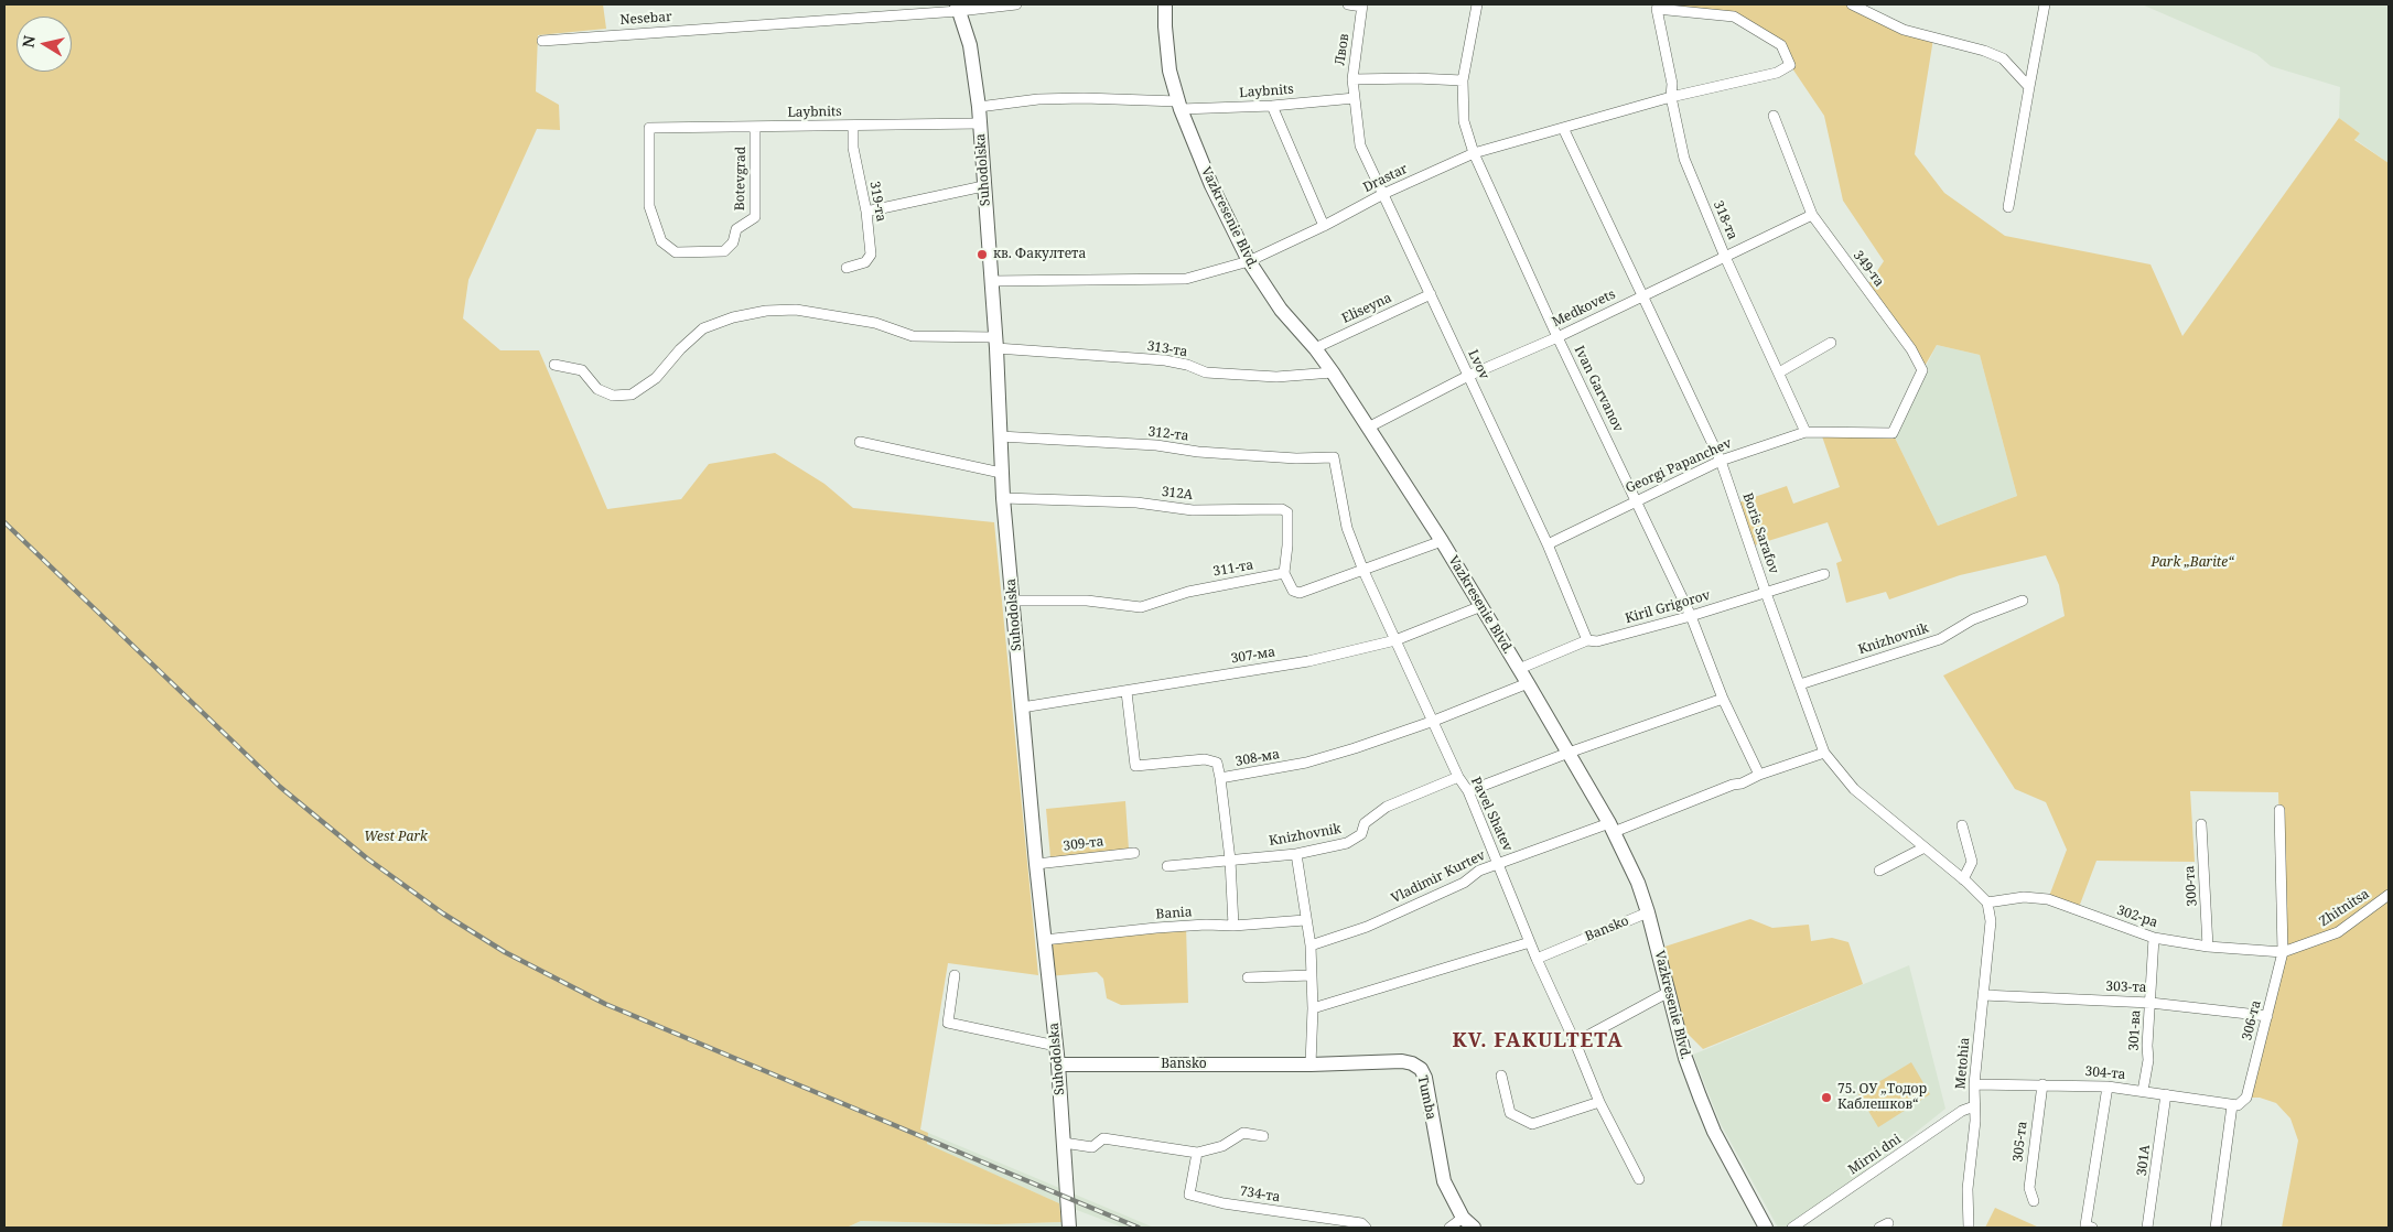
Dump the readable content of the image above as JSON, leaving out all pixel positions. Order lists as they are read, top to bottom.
{
  "streets": {
    "street": [
      "Nesebar",
      "Лвов",
      "Laybnits",
      "Suhodolska",
      "Botevgrad",
      "Drastar",
      "319-та",
      "Vazkresenie Blvd.",
      "318-та",
      "349-та",
      "Eliseyna",
      "Medkovets",
      "313-та",
      "Lvov",
      "Ivan Garvanov",
      "312-та",
      "Georgi Papanchev",
      "312А",
      "Boris Sarafov",
      "311-та",
      "Kiril Grigorov",
      "Knizhovnik",
      "307-ма",
      "308-ма",
      "Pavel Shatev",
      "309-та",
      "Vladimir Kurtev",
      "300-та",
      "Zhitnitsa",
      "Bania",
      "302-ра",
      "Bansko",
      "303-та",
      "306-та",
      "301-ва",
      "Metohia",
      "304-та",
      "Tumba",
      "305-та",
      "Mirni dni",
      "301А",
      "734-та"
    ]
  },
  "crossings": [
    ["Nesebar", "Suhodolska"],
    ["Лвов", "Laybnits"],
    ["Лвов", "Lvov"],
    ["Laybnits", "Suhodolska"],
    ["Laybnits", "Botevgrad"],
    ["Laybnits", "319-та"],
    ["Laybnits", "Vazkresenie Blvd."],
    ["Laybnits", "Lvov"],
    ["Suhodolska", "Drastar"],
    ["Suhodolska", "313-та"],
    ["Suhodolska", "312-та"],
    ["Suhodolska", "312А"],
    ["Suhodolska", "311-та"],
    ["Suhodolska", "307-ма"],
    ["Suhodolska", "309-та"],
    ["Suhodolska", "Bania"],
    ["Suhodolska", "Bansko"],
    ["Drastar", "Vazkresenie Blvd."],
    ["Drastar", "318-та"],
    ["Drastar", "Lvov"],
    ["Drastar", "Ivan Garvanov"],
    ["Drastar", "Boris Sarafov"],
    ["Vazkresenie Blvd.", "Eliseyna"],
    ["Vazkresenie Blvd.", "Medkovets"],
    ["Vazkresenie Blvd.", "313-та"],
    ["Vazkresenie Blvd.", "Kiril Grigorov"],
    ["Vazkresenie Blvd.", "307-ма"],
    ["Vazkresenie Blvd.", "Vladimir Kurtev"],
    ["Vazkresenie Blvd.", "Bansko"],
    ["318-та", "Medkovets"],
    ["318-та", "Georgi Papanchev"],
    ["349-та", "Medkovets"],
    ["349-та", "Georgi Papanchev"],
    ["Eliseyna", "Lvov"],
    ["Medkovets", "Lvov"],
    ["Medkovets", "Ivan Garvanov"],
    ["Medkovets", "Boris Sarafov"],
    ["Lvov", "Georgi Papanchev"],
    ["Lvov", "Kiril Grigorov"],
    ["Ivan Garvanov", "Georgi Papanchev"],
    ["Ivan Garvanov", "Kiril Grigorov"],
    ["Ivan Garvanov", "Vladimir Kurtev"],
    ["312-та", "Pavel Shatev"],
    ["Georgi Papanchev", "Boris Sarafov"],
    ["312А", "311-та"],
    ["Boris Sarafov", "Kiril Grigorov"],
    ["Boris Sarafov", "Knizhovnik"],
    ["Boris Sarafov", "Vladimir Kurtev"],
    ["Boris Sarafov", "302-ра"],
    ["Boris Sarafov", "Metohia"],
    ["Knizhovnik", "Pavel Shatev"],
    ["307-ма", "308-ма"],
    ["307-ма", "Pavel Shatev"],
    ["308-ма", "Pavel Shatev"],
    ["Pavel Shatev", "Vladimir Kurtev"],
    ["Pavel Shatev", "Bansko"],
    ["300-та", "302-ра"],
    ["Zhitnitsa", "302-ра"],
    ["Zhitnitsa", "306-та"],
    ["302-ра", "306-та"],
    ["302-ра", "301-ва"],
    ["302-ра", "Metohia"],
    ["Bansko", "Tumba"],
    ["303-та", "306-та"],
    ["303-та", "301-ва"],
    ["303-та", "Metohia"],
    ["306-та", "304-та"],
    ["301-ва", "304-та"],
    ["Metohia", "304-та"],
    ["Metohia", "Mirni dni"],
    ["304-та", "305-та"],
    ["304-та", "301А"]
  ],
  "districts": ["KV. FAKULTETA"],
  "parks": ["Park „Barite“", "West Park"],
  "places": ["кв. Факултета", "75. ОУ „Тодор Каблешков“"],
  "north": "left"
}
